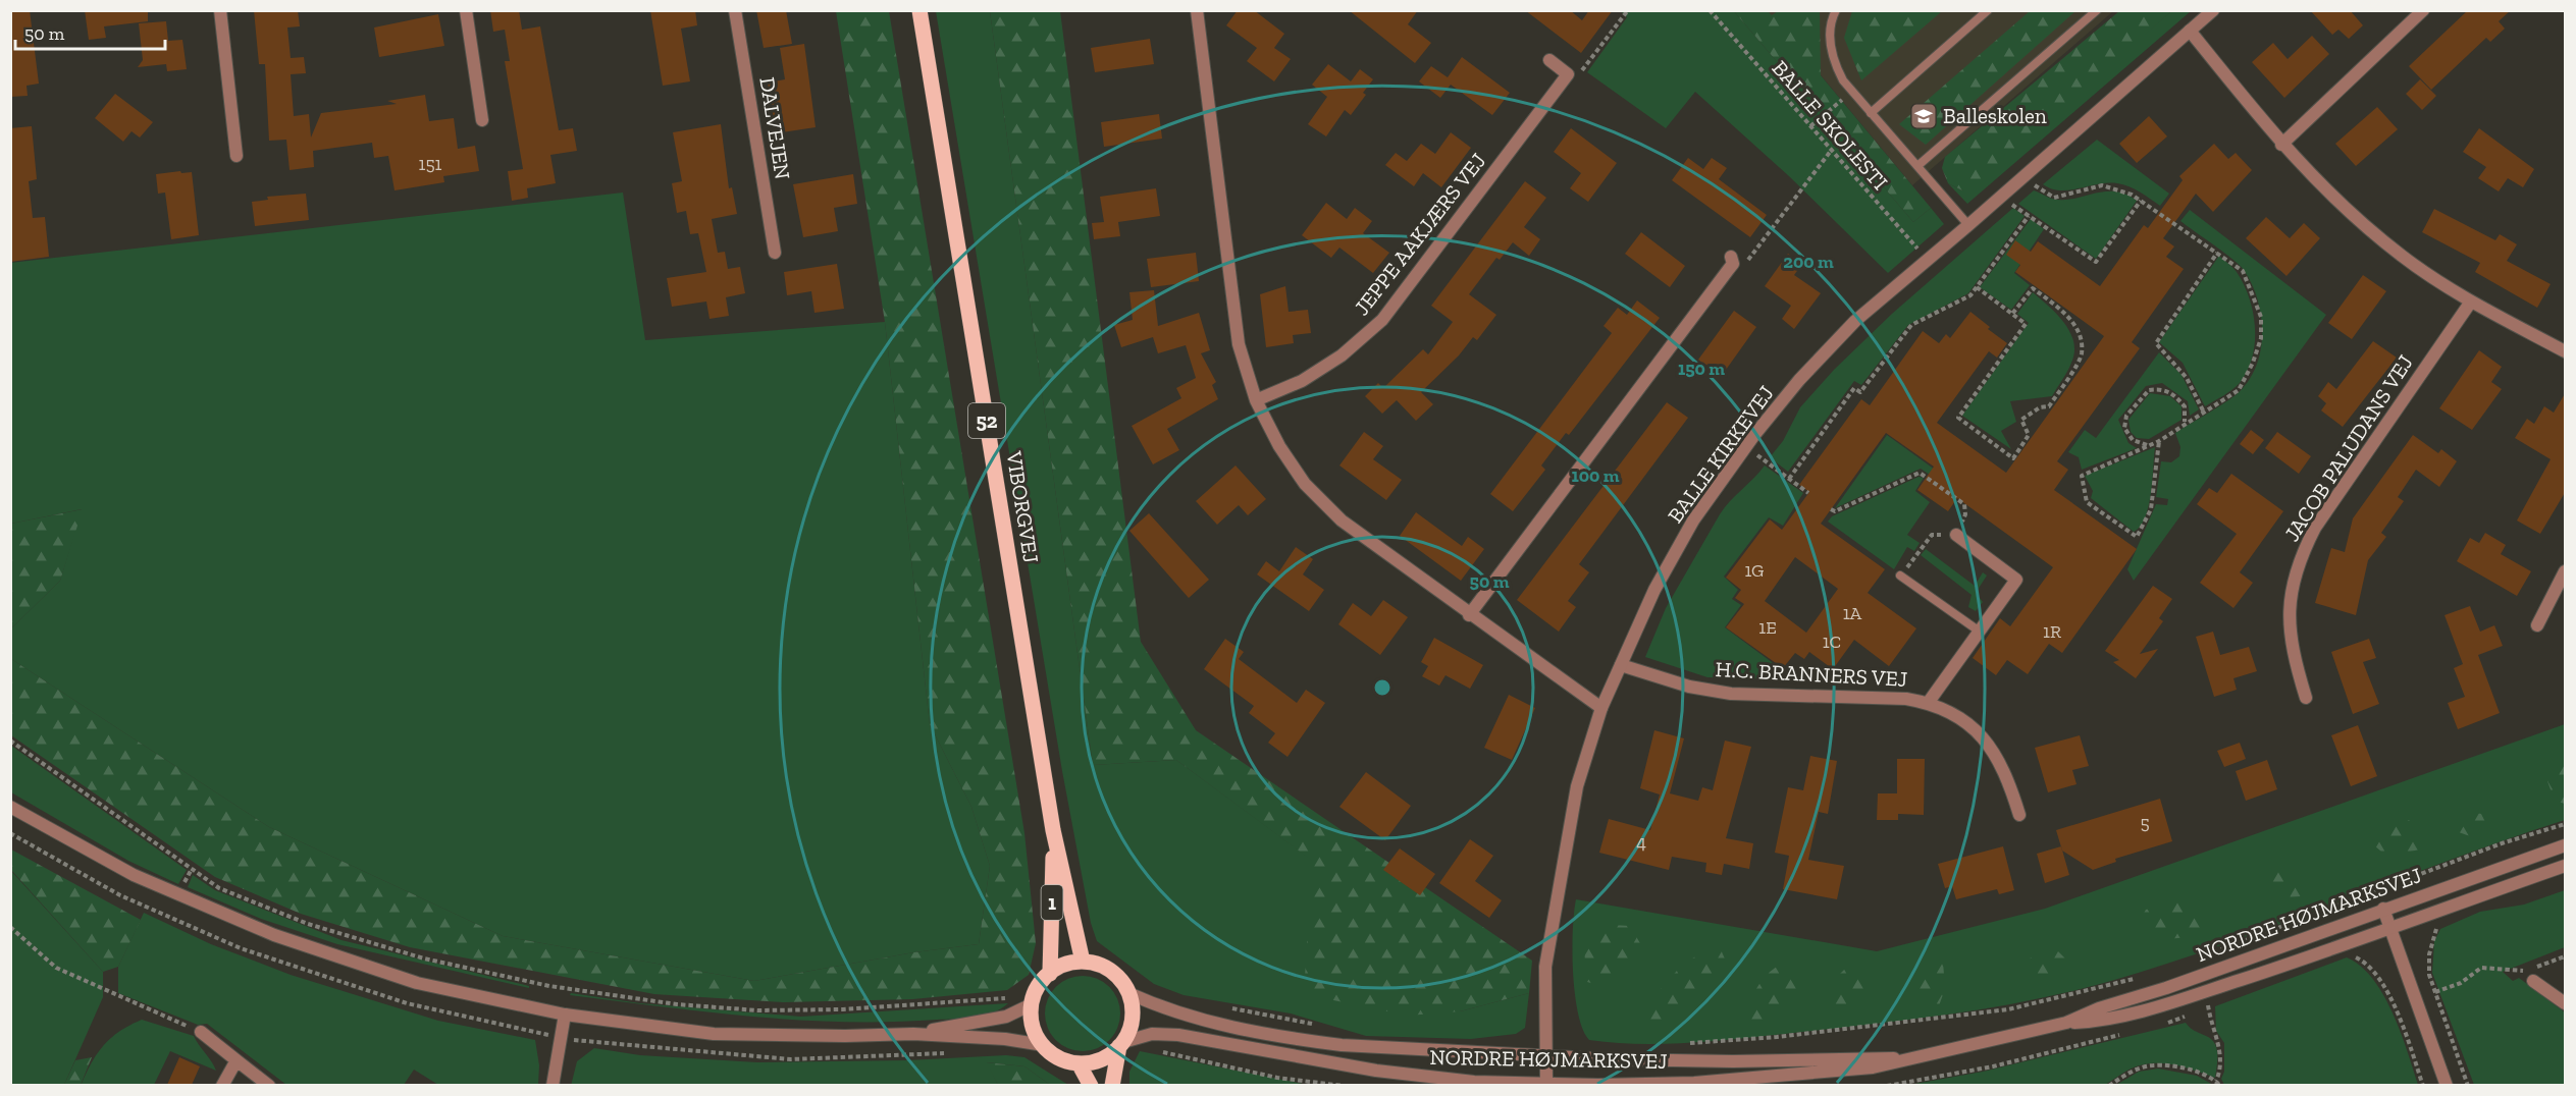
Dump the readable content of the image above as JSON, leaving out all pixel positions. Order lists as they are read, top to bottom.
{
  "streets": {
    "main road": ["52", "VIBORGVEJ", "1"],
    "street": [
      "DALVEJEN",
      "JEPPE AAKJÆRS VEJ",
      "JACOB PALUDANS VEJ",
      "BALLE KIRKEVEJ",
      "H.C. BRANNERS VEJ",
      "NORDRE HØJMARKSVEJ"
    ],
    "path": ["BALLE SKOLESTI"]
  },
  "crossings": [
    ["BALLE SKOLESTI", "BALLE KIRKEVEJ"],
    ["BALLE KIRKEVEJ", "H.C. BRANNERS VEJ"],
    ["BALLE KIRKEVEJ", "NORDRE HØJMARKSVEJ"],
    ["VIBORGVEJ", "NORDRE HØJMARKSVEJ"]
  ],
  "places": {
    "school or university": ["Balleskolen"]
  },
  "house_numbers": [
    "151",
    "1G",
    "1A",
    "1E",
    "1R",
    "1C",
    "5",
    "4"
  ],
  "scale_bar": "50 m",
  "rings": [
    "200 m",
    "150 m",
    "100 m",
    "50 m"
  ]
}
